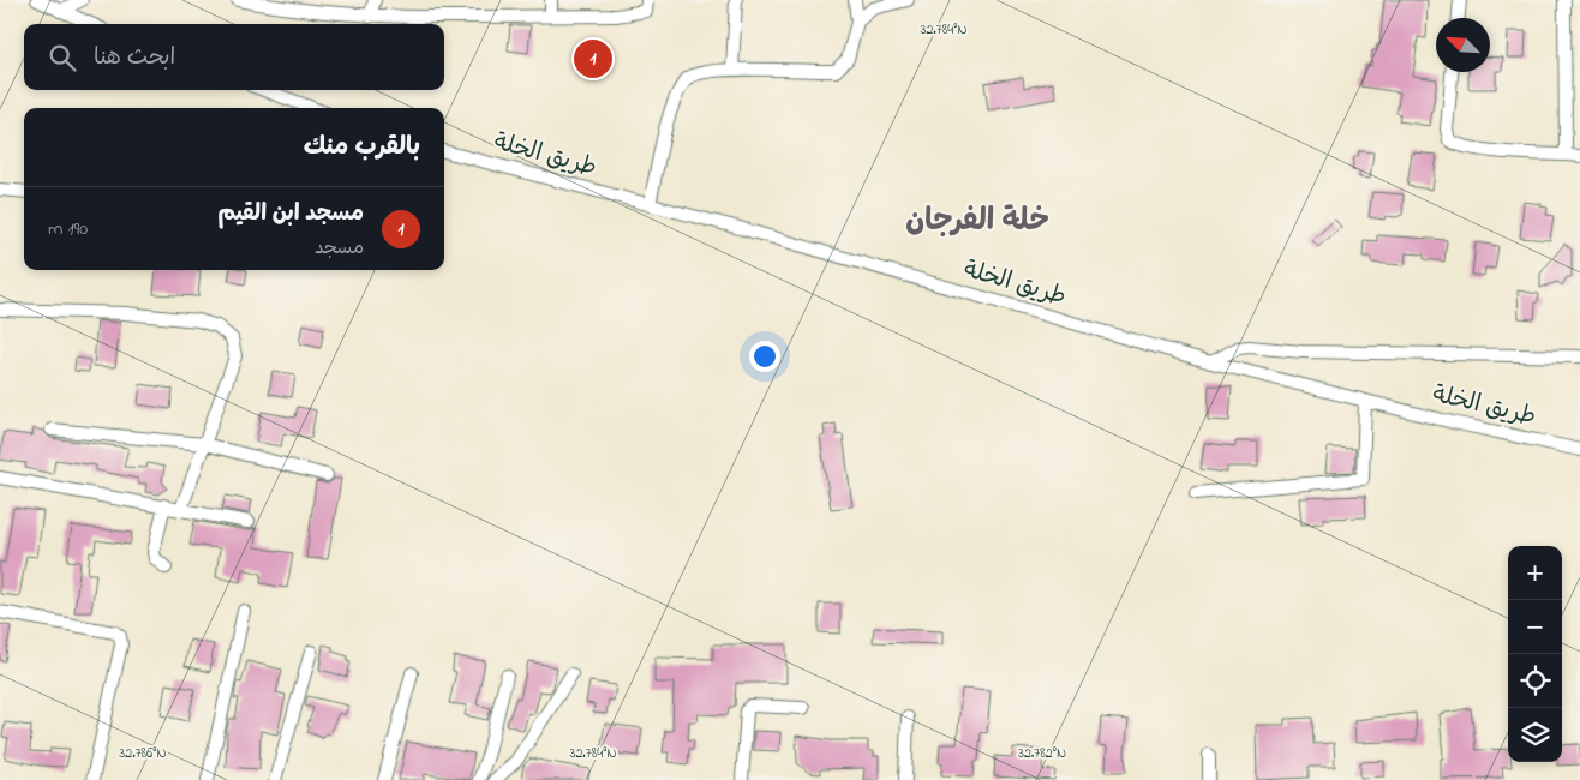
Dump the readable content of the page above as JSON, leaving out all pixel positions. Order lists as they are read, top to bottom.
{
  "streets": {
    "street": ["طريق الخلة"]
  },
  "districts": ["خلة الفرجان"],
  "north": "top left",
  "page": {
    "search": "ابحث هنا",
    "pins": "1",
    "heading": "بالقرب منك",
    "list": [
      {
        "mark": "1",
        "name": "مسجد ابن القيم",
        "note": "مسجد",
        "value": "190 m"
      }
    ],
    "map_buttons": ["+", "−"]
  },
  "coordinates": ["32.784°N", "32.786°N", "32.782°N"]
}
